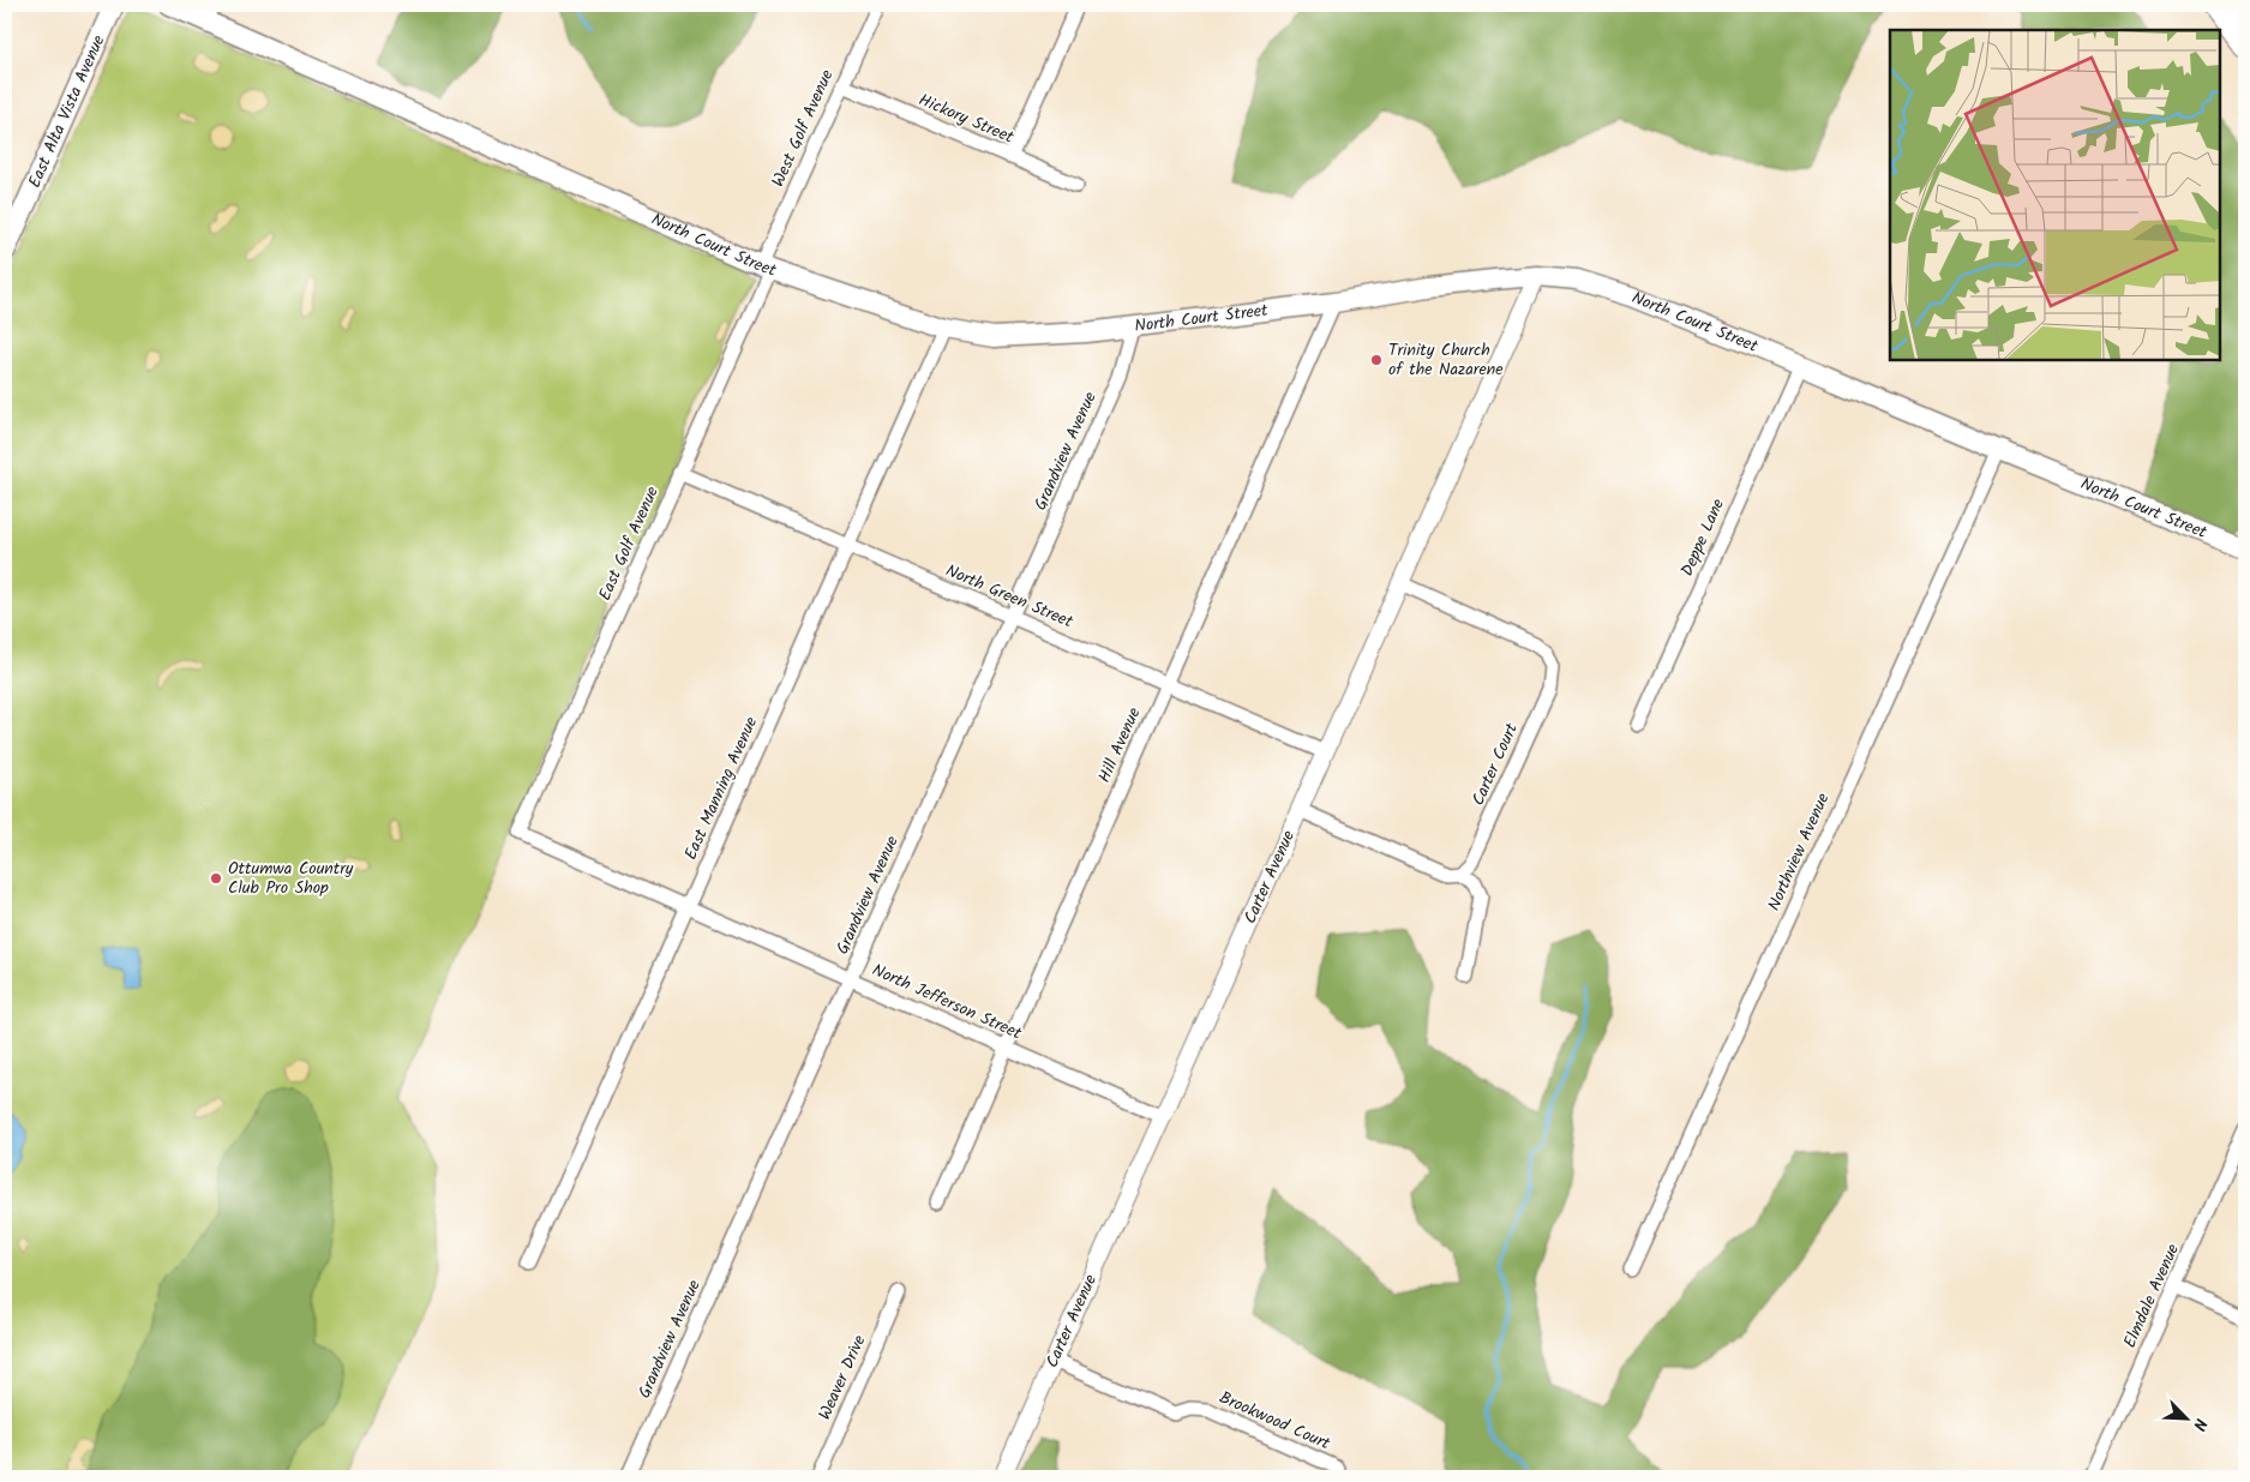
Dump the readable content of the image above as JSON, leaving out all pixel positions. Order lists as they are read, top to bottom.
{
  "streets": {
    "main road": ["East Alta Vista Avenue", "North Court Street"],
    "street": [
      "Hickory Street",
      "West Golf Avenue",
      "Grandview Avenue",
      "Deppe Lane",
      "East Golf Avenue",
      "North Green Street",
      "Hill Avenue",
      "Carter Court",
      "East Manning Avenue",
      "Northview Avenue",
      "Carter Avenue",
      "North Jefferson Street",
      "Elmdale Avenue",
      "Weaver Drive",
      "Brookwood Court"
    ]
  },
  "crossings": [
    ["Hickory Street", "West Golf Avenue"],
    ["West Golf Avenue", "North Court Street"],
    ["West Golf Avenue", "East Golf Avenue"],
    ["North Court Street", "Grandview Avenue"],
    ["North Court Street", "Deppe Lane"],
    ["North Court Street", "East Golf Avenue"],
    ["North Court Street", "Hill Avenue"],
    ["North Court Street", "East Manning Avenue"],
    ["North Court Street", "Northview Avenue"],
    ["North Court Street", "Carter Avenue"],
    ["Grandview Avenue", "North Green Street"],
    ["Grandview Avenue", "North Jefferson Street"],
    ["East Golf Avenue", "North Green Street"],
    ["East Golf Avenue", "North Jefferson Street"],
    ["North Green Street", "Hill Avenue"],
    ["North Green Street", "East Manning Avenue"],
    ["North Green Street", "Carter Avenue"],
    ["Hill Avenue", "North Jefferson Street"],
    ["Carter Court", "Carter Avenue"],
    ["East Manning Avenue", "North Jefferson Street"],
    ["Carter Avenue", "North Jefferson Street"],
    ["Carter Avenue", "Brookwood Court"]
  ],
  "places": ["Trinity Church of the Nazarene", "Ottumwa Country Club Pro Shop"],
  "north": "bottom right"
}
